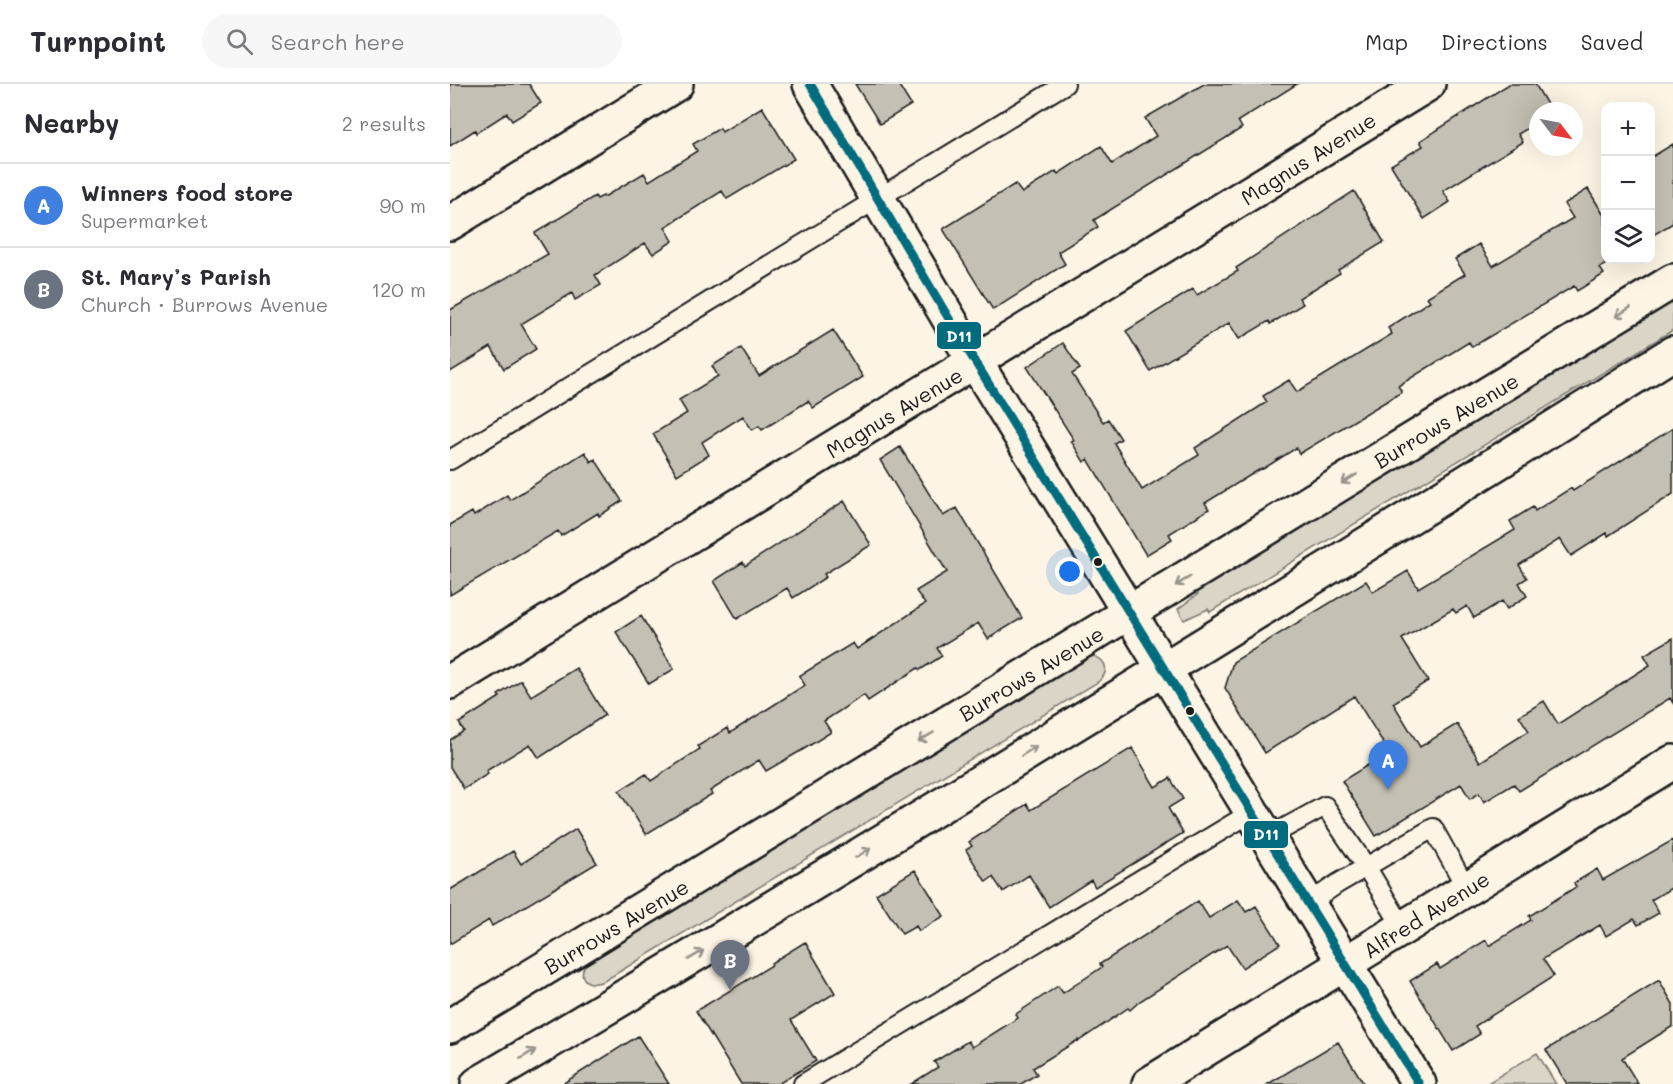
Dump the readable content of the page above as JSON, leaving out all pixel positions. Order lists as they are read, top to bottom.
{
  "streets": {
    "street": ["Magnus Avenue", "Burrows Avenue", "Alfred Avenue"]
  },
  "lines": ["transit line D11"],
  "north": "bottom right",
  "page": {
    "header": "Turnpoint",
    "search": "Search here",
    "nav": ["Map", "Directions", "Saved"],
    "heading": ["Nearby", "2 results"],
    "map_buttons": ["+", "−"],
    "list": [
      {
        "mark": "A",
        "name": "Winners food store",
        "note": "Supermarket",
        "value": "90 m"
      },
      {
        "mark": "B",
        "name": "St. Mary’s Parish",
        "note": "Church · Burrows Avenue",
        "value": "120 m"
      }
    ],
    "pins": ["A", "B"]
  }
}
